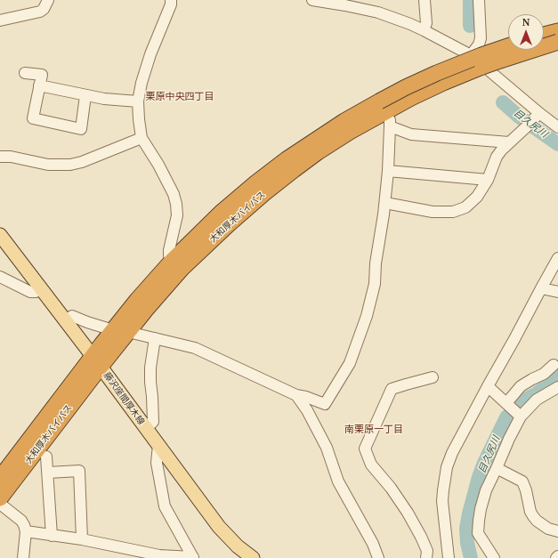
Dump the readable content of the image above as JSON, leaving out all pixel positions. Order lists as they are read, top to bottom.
{
  "streets": {
    "highway": ["大和厚木バイパス"],
    "main road": ["藤沢座間厚木線"]
  },
  "crossings": [
    ["大和厚木バイパス", "藤沢座間厚木線"]
  ],
  "districts": ["栗原中央四丁目", "南栗原一丁目"],
  "water": ["目久尻川"],
  "north": "top"
}
